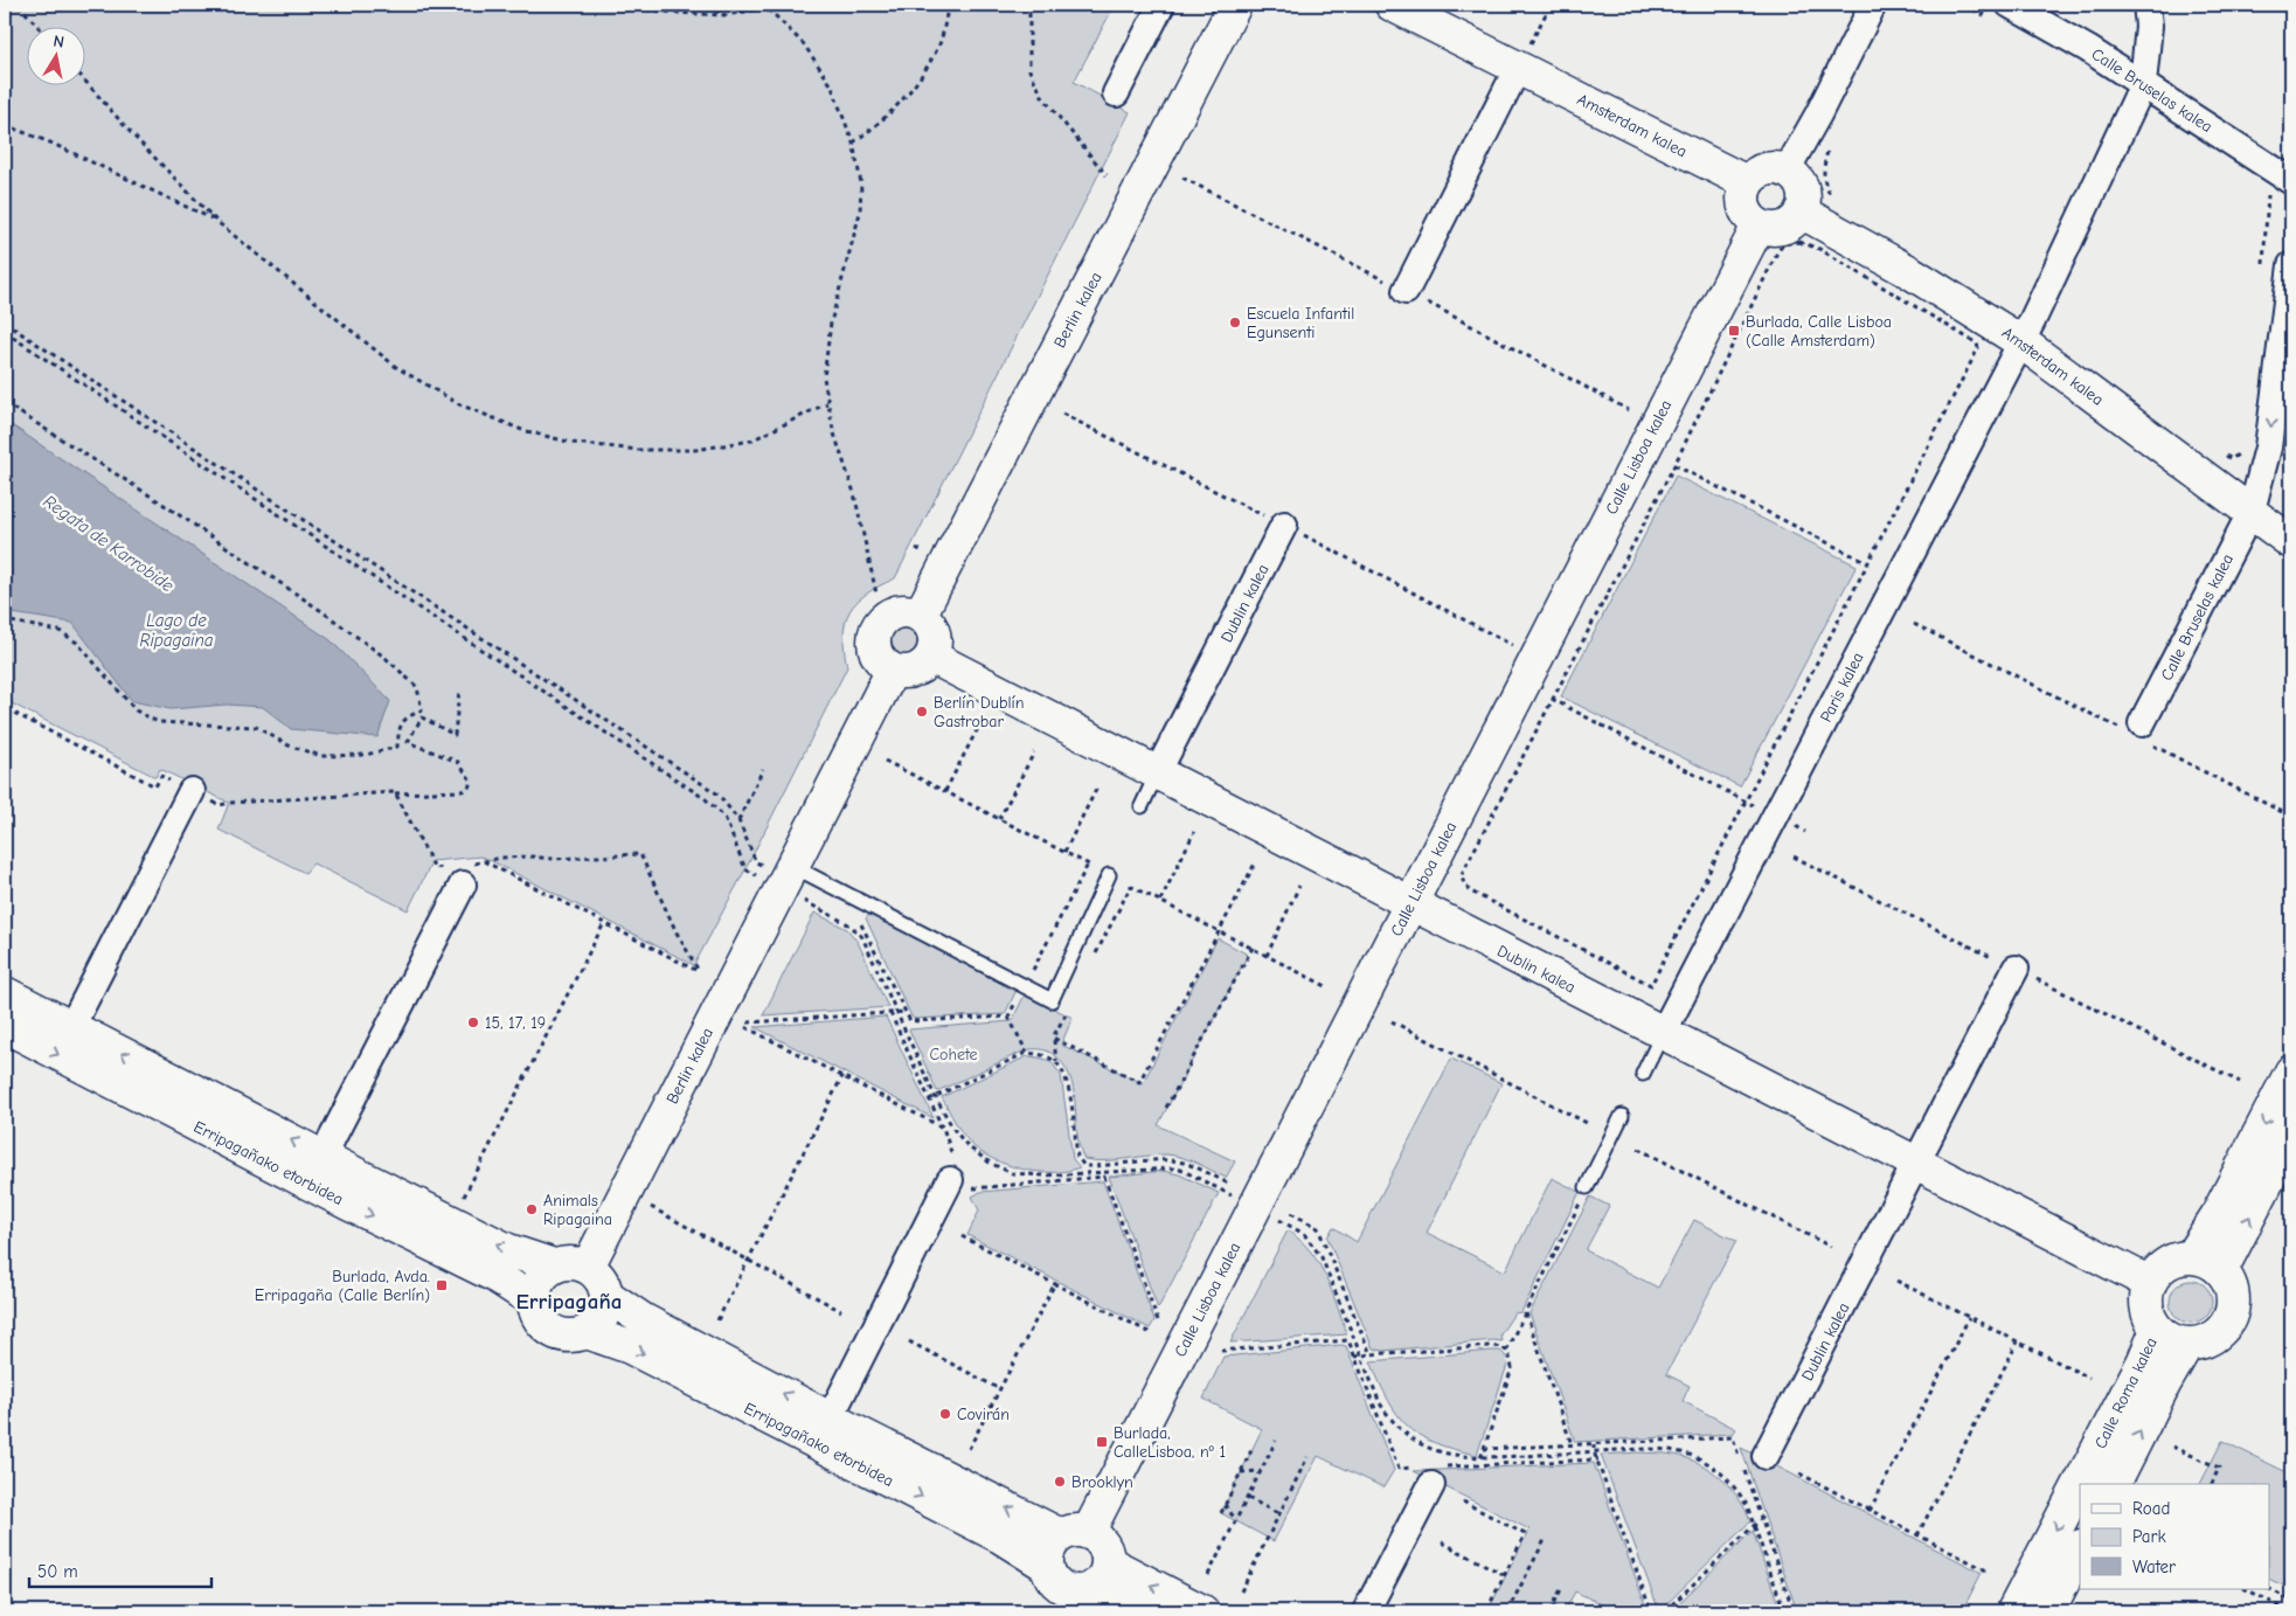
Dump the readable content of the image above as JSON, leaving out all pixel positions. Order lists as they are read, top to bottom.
{
  "streets": {
    "street": [
      "Calle Bruselas kalea",
      "Amsterdam kalea",
      "Berlin kalea",
      "Calle Lisboa kalea",
      "Dublin kalea",
      "Paris kalea",
      "Erripagañako etorbidea",
      "Calle Roma kalea"
    ]
  },
  "crossings": [
    ["Calle Bruselas kalea", "Amsterdam kalea"],
    ["Calle Bruselas kalea", "Paris kalea"],
    ["Amsterdam kalea", "Calle Lisboa kalea"],
    ["Amsterdam kalea", "Paris kalea"],
    ["Berlin kalea", "Dublin kalea"],
    ["Berlin kalea", "Erripagañako etorbidea"],
    ["Calle Lisboa kalea", "Dublin kalea"],
    ["Calle Lisboa kalea", "Erripagañako etorbidea"],
    ["Dublin kalea", "Paris kalea"],
    ["Dublin kalea", "Calle Roma kalea"]
  ],
  "districts": ["Erripagaña"],
  "water": ["Regata de Karrobide", "Lago de Ripagaina"],
  "parks": ["Cohete"],
  "places": {
    "other": [
      "Escuela Infantil Egunsenti",
      "Berlín Dublín Gastrobar",
      "15, 17, 19",
      "Animals Ripagaina",
      "Covirán",
      "Brooklyn"
    ],
    "transit": ["Burlada, Calle Lisboa (Calle Amsterdam)", "Burlada, Avda. Erripagaña (Calle Berlín)", "Burlada, CalleLisboa, nº 1"]
  },
  "legend": ["Road", "Park", "Water"],
  "scale_bar": "50 m",
  "north": "top"
}
